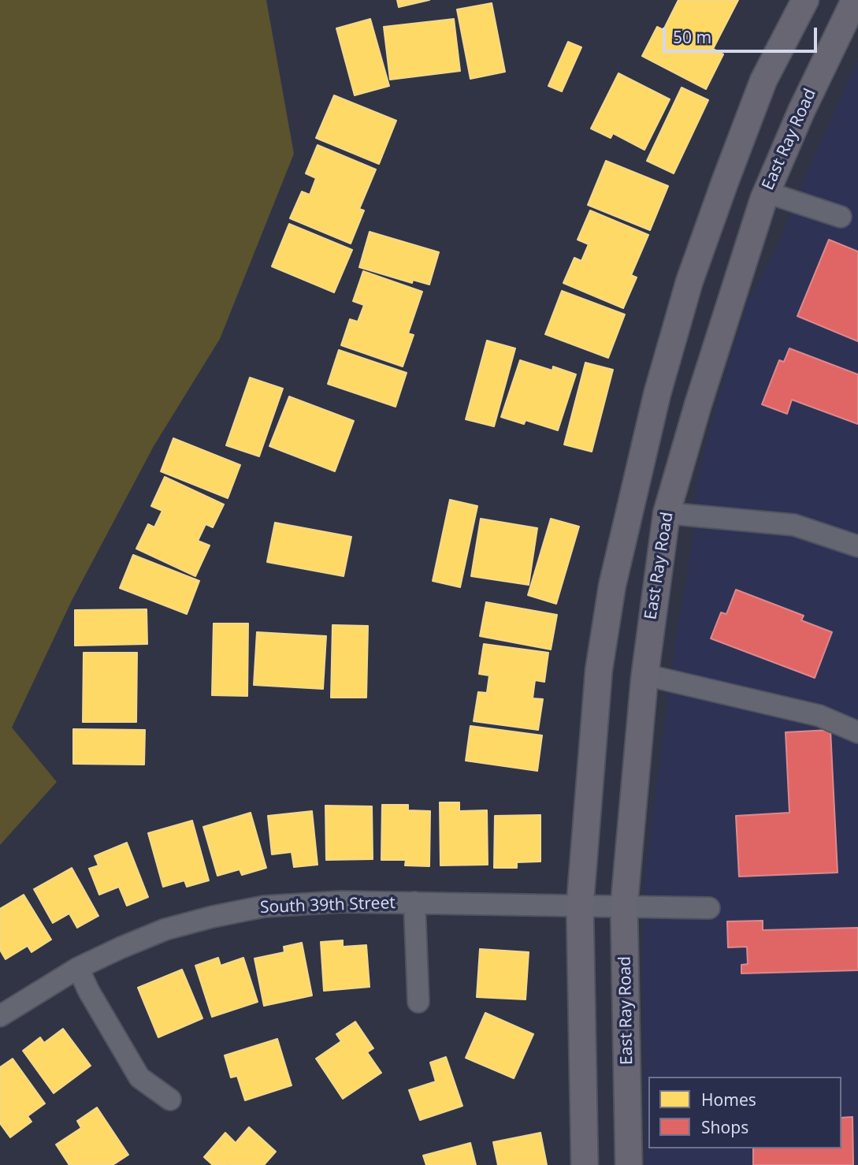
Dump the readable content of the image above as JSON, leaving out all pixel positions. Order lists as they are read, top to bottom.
{
  "streets": {
    "main road": ["East Ray Road"],
    "street": ["South 39th Street"]
  },
  "crossings": [
    ["East Ray Road", "South 39th Street"]
  ],
  "legend": ["Homes", "Shops"],
  "scale_bar": "50 m"
}
